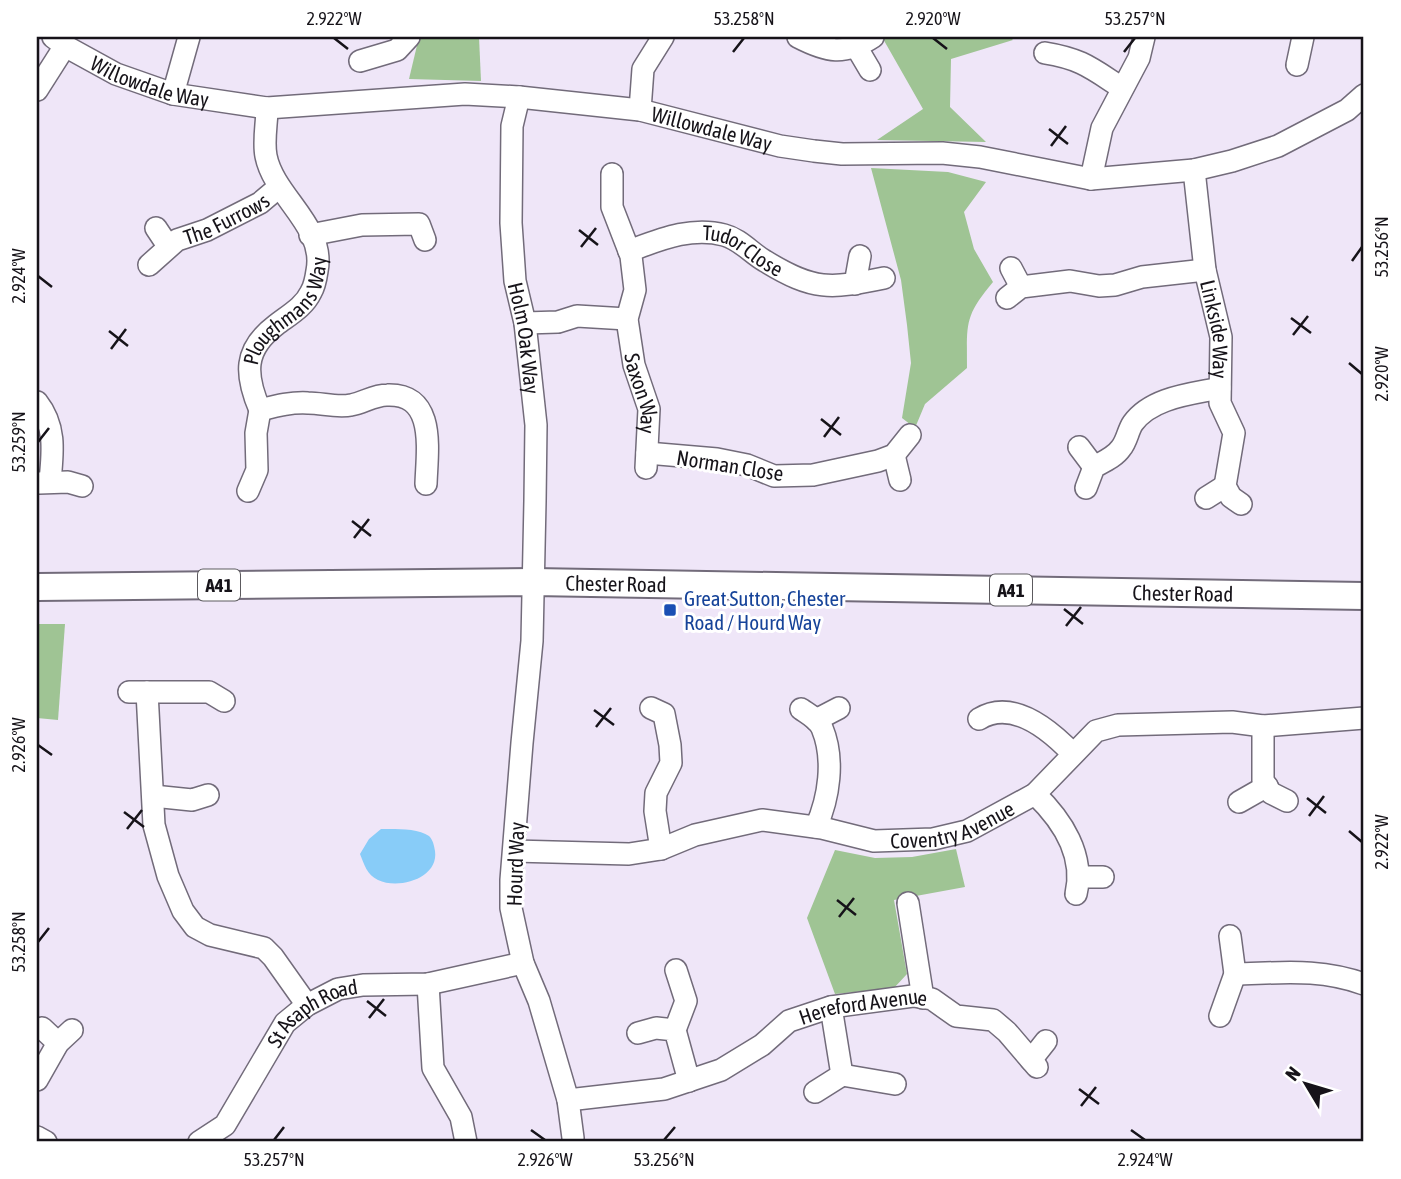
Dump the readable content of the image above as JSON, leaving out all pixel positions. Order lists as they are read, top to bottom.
{
  "streets": {
    "main road": ["Chester Road", "A41"],
    "street": [
      "Willowdale Way",
      "The Furrows",
      "Tudor Close",
      "Ploughmans Way",
      "Linkside Way",
      "Holm Oak Way",
      "Saxon Way",
      "Norman Close",
      "Coventry Avenue",
      "Hourd Way",
      "Hereford Avenue",
      "St Asaph Road"
    ]
  },
  "crossings": [
    ["Willowdale Way", "Ploughmans Way"],
    ["Willowdale Way", "Linkside Way"],
    ["Willowdale Way", "Holm Oak Way"],
    ["The Furrows", "Ploughmans Way"],
    ["Tudor Close", "Saxon Way"],
    ["Holm Oak Way", "Chester Road"],
    ["Holm Oak Way", "Hourd Way"],
    ["Saxon Way", "Norman Close"],
    ["Chester Road", "Hourd Way"],
    ["Coventry Avenue", "Hourd Way"],
    ["Hourd Way", "Hereford Avenue"],
    ["Hourd Way", "St Asaph Road"]
  ],
  "places": {
    "transit": ["Great Sutton, Chester Road / Hourd Way"]
  },
  "north": "top left",
  "coordinates": [
    "2.922°W",
    "53.258°N",
    "2.920°W",
    "53.257°N",
    "53.256°N",
    "2.924°W",
    "53.259°N",
    "2.926°W"
  ]
}
